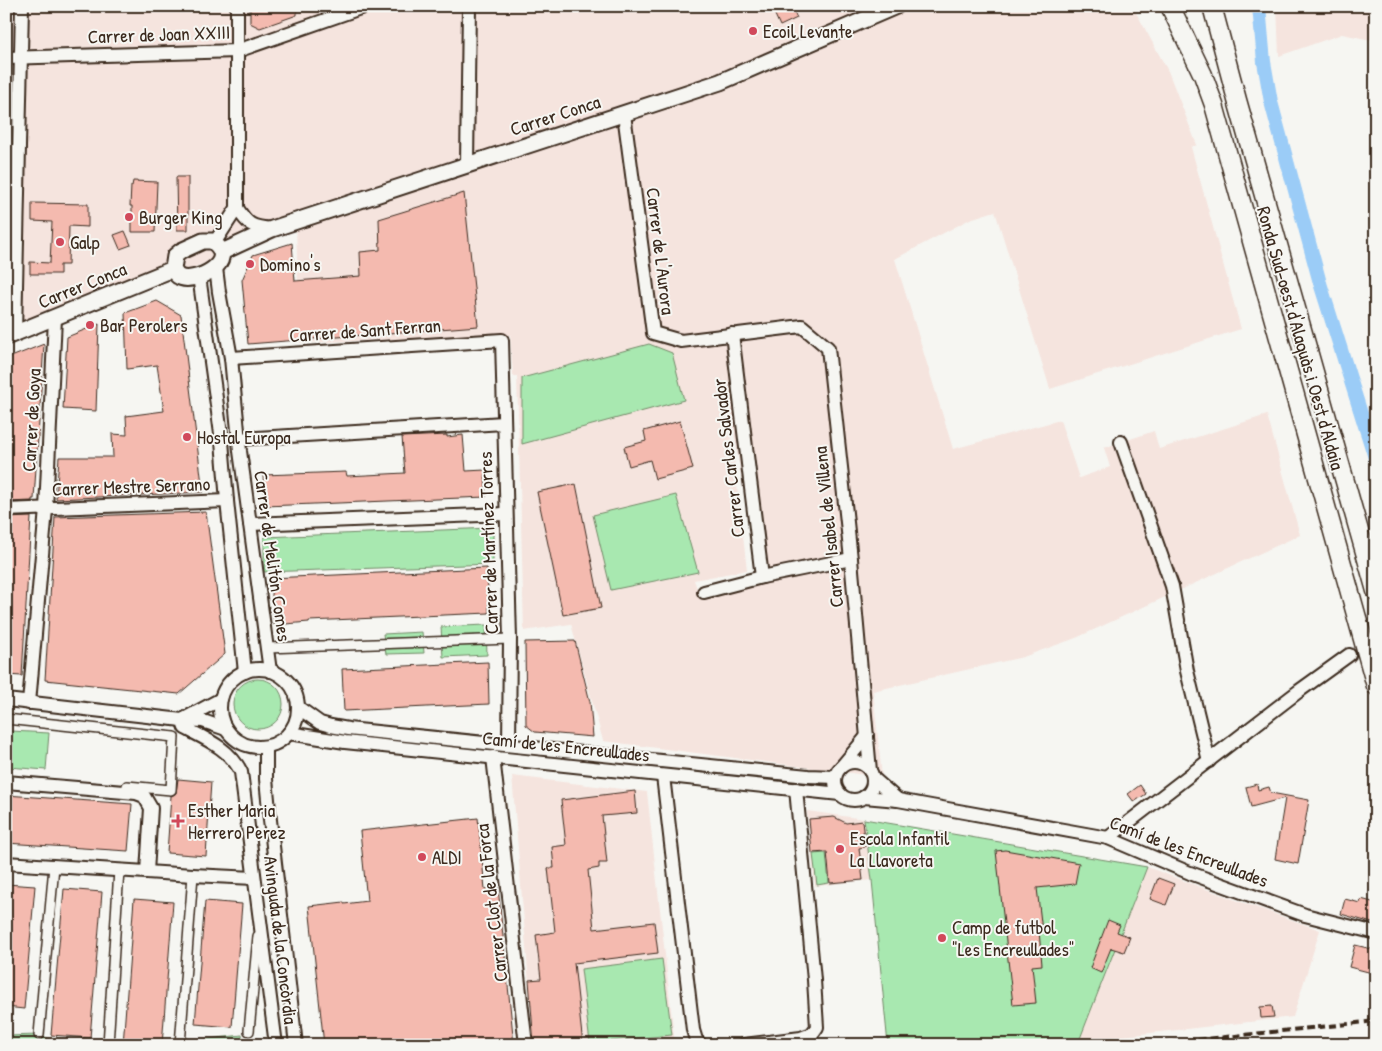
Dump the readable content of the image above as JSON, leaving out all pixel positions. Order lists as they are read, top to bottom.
{
  "streets": {
    "main road": ["Ronda Sud-oest d'Alaquàs i Oest d'Aldaia"],
    "street": [
      "Carrer de Joan XXIII",
      "Carrer Conca",
      "Carrer de L'Aurora",
      "Carrer de Sant Ferran",
      "Carrer de Goya",
      "Carrer Carles Salvador",
      "Carrer Mestre Serrano",
      "Carrer Isabel de Villena",
      "Carrer de Martínez Torres",
      "Carrer de Melitón Comes",
      "Camí de les Encreullades",
      "Carrer Clot de la Forca",
      "Avinguda de la Concòrdia"
    ]
  },
  "crossings": [
    ["Carrer Conca", "Carrer de L'Aurora"],
    ["Carrer Conca", "Carrer de Goya"],
    ["Carrer Conca", "Carrer de Melitón Comes"],
    ["Carrer de L'Aurora", "Carrer Carles Salvador"],
    ["Carrer de L'Aurora", "Carrer Isabel de Villena"],
    ["Carrer de Sant Ferran", "Carrer de Martínez Torres"],
    ["Carrer de Sant Ferran", "Carrer de Melitón Comes"],
    ["Carrer de Goya", "Carrer Mestre Serrano"],
    ["Carrer Mestre Serrano", "Carrer de Melitón Comes"],
    ["Carrer Isabel de Villena", "Camí de les Encreullades"],
    ["Carrer de Martínez Torres", "Camí de les Encreullades"],
    ["Carrer de Melitón Comes", "Camí de les Encreullades"],
    ["Carrer de Melitón Comes", "Avinguda de la Concòrdia"],
    ["Camí de les Encreullades", "Carrer Clot de la Forca"],
    ["Camí de les Encreullades", "Avinguda de la Concòrdia"]
  ],
  "places": {
    "other": [
      "Ecoil Levante",
      "Burger King",
      "Galp",
      "Domino's",
      "Bar Perolers",
      "Hostal Europa",
      "Escola Infantil La Llavoreta",
      "ALDI",
      "Camp de futbol \"Les Encreullades\""
    ],
    "health": ["Esther Maria Herrero Perez"]
  }
}
